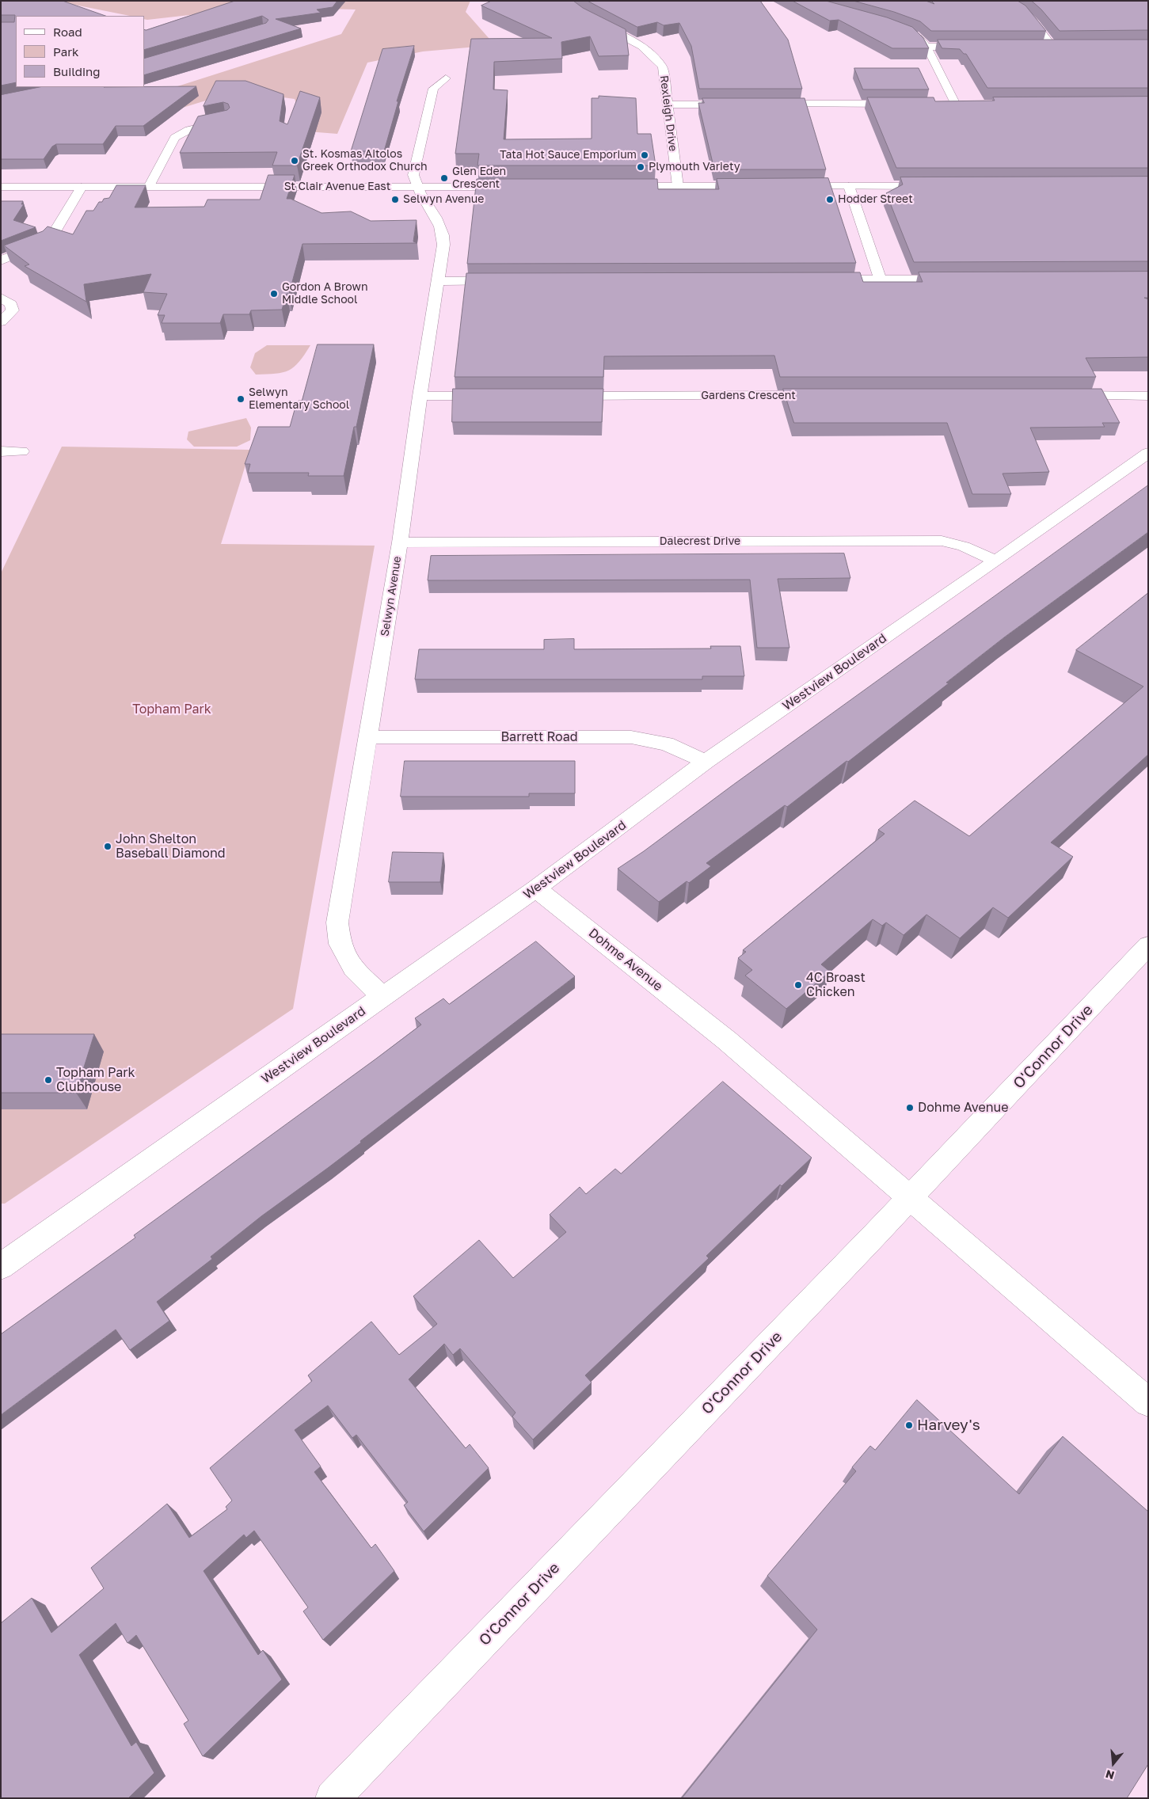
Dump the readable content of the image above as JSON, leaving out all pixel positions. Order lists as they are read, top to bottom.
{
  "streets": {
    "street": [
      "Rexleigh Drive",
      "St Clair Avenue East",
      "Gardens Crescent",
      "Dalecrest Drive",
      "Selwyn Avenue",
      "Westview Boulevard",
      "Barrett Road",
      "Dohme Avenue",
      "O'Connor Drive"
    ]
  },
  "crossings": [
    ["St Clair Avenue East", "Selwyn Avenue"],
    ["Dalecrest Drive", "Selwyn Avenue"],
    ["Dalecrest Drive", "Westview Boulevard"],
    ["Selwyn Avenue", "Westview Boulevard"],
    ["Selwyn Avenue", "Barrett Road"],
    ["Westview Boulevard", "Barrett Road"],
    ["Westview Boulevard", "Dohme Avenue"],
    ["Dohme Avenue", "O'Connor Drive"]
  ],
  "parks": ["Topham Park"],
  "places": [
    "Tata Hot Sauce Emporium",
    "St. Kosmas Aitolos Greek Orthodox Church",
    "Plymouth Variety",
    "Glen Eden Crescent",
    "Selwyn Avenue",
    "Hodder Street",
    "Gordon A Brown Middle School",
    "Selwyn Elementary School",
    "John Shelton Baseball Diamond",
    "4C Broast Chicken",
    "Topham Park Clubhouse",
    "Dohme Avenue",
    "Harvey's"
  ],
  "legend": ["Road", "Park", "Building"],
  "north": "bottom"
}
